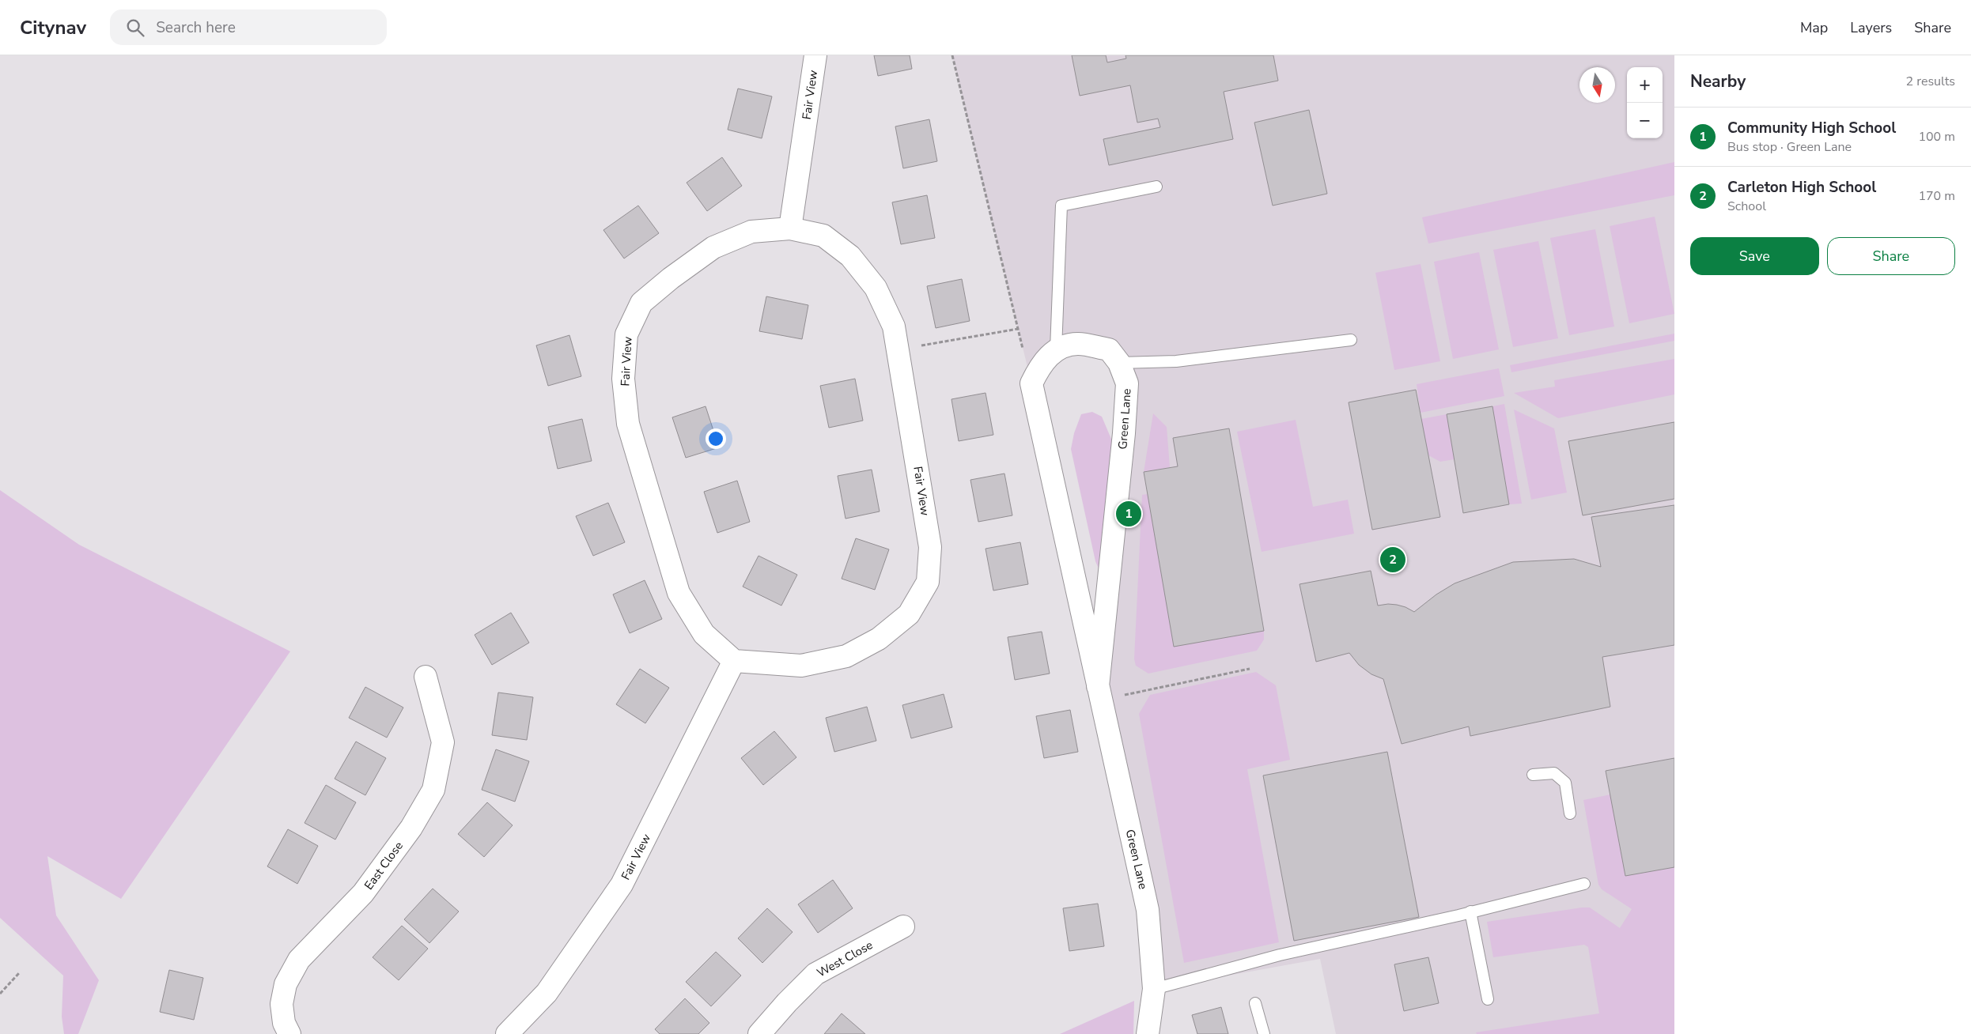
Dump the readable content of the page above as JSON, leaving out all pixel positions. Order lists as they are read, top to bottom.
{
  "streets": {
    "street": [
      "Fair View",
      "Green Lane",
      "East Close",
      "West Close"
    ]
  },
  "north": "bottom",
  "page": {
    "header": "Citynav",
    "search": "Search here",
    "nav": ["Map", "Layers", "Share"],
    "heading": ["Nearby", "2 results"],
    "map_buttons": ["+", "−"],
    "list": [
      {
        "mark": "1",
        "name": "Community High School",
        "note": "Bus stop · Green Lane",
        "value": "100 m"
      },
      {
        "mark": "2",
        "name": "Carleton High School",
        "note": "School",
        "value": "170 m"
      }
    ],
    "buttons": ["Save", "Share"],
    "pins": ["1", "2"]
  }
}
